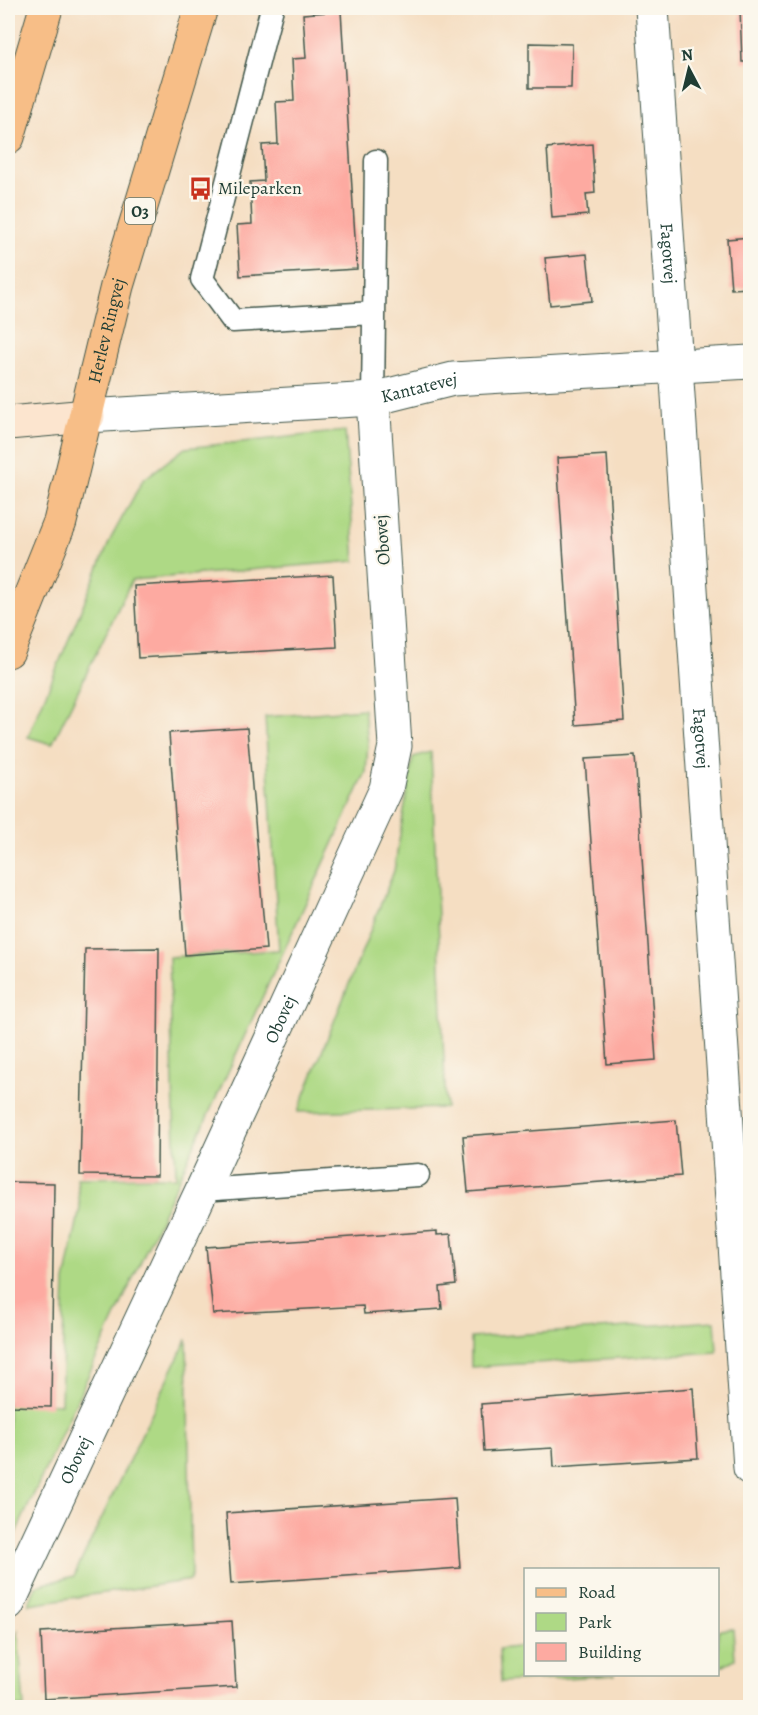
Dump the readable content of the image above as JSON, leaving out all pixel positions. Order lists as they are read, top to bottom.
{
  "streets": {
    "main road": ["O3", "Herlev Ringvej"],
    "street": ["Fagotvej", "Kantatevej", "Obovej"]
  },
  "crossings": [
    ["Fagotvej", "Kantatevej"],
    ["Herlev Ringvej", "Kantatevej"],
    ["Kantatevej", "Obovej"]
  ],
  "places": {
    "bus stop": ["Mileparken"]
  },
  "legend": ["Road", "Park", "Building"],
  "north": "top"
}
